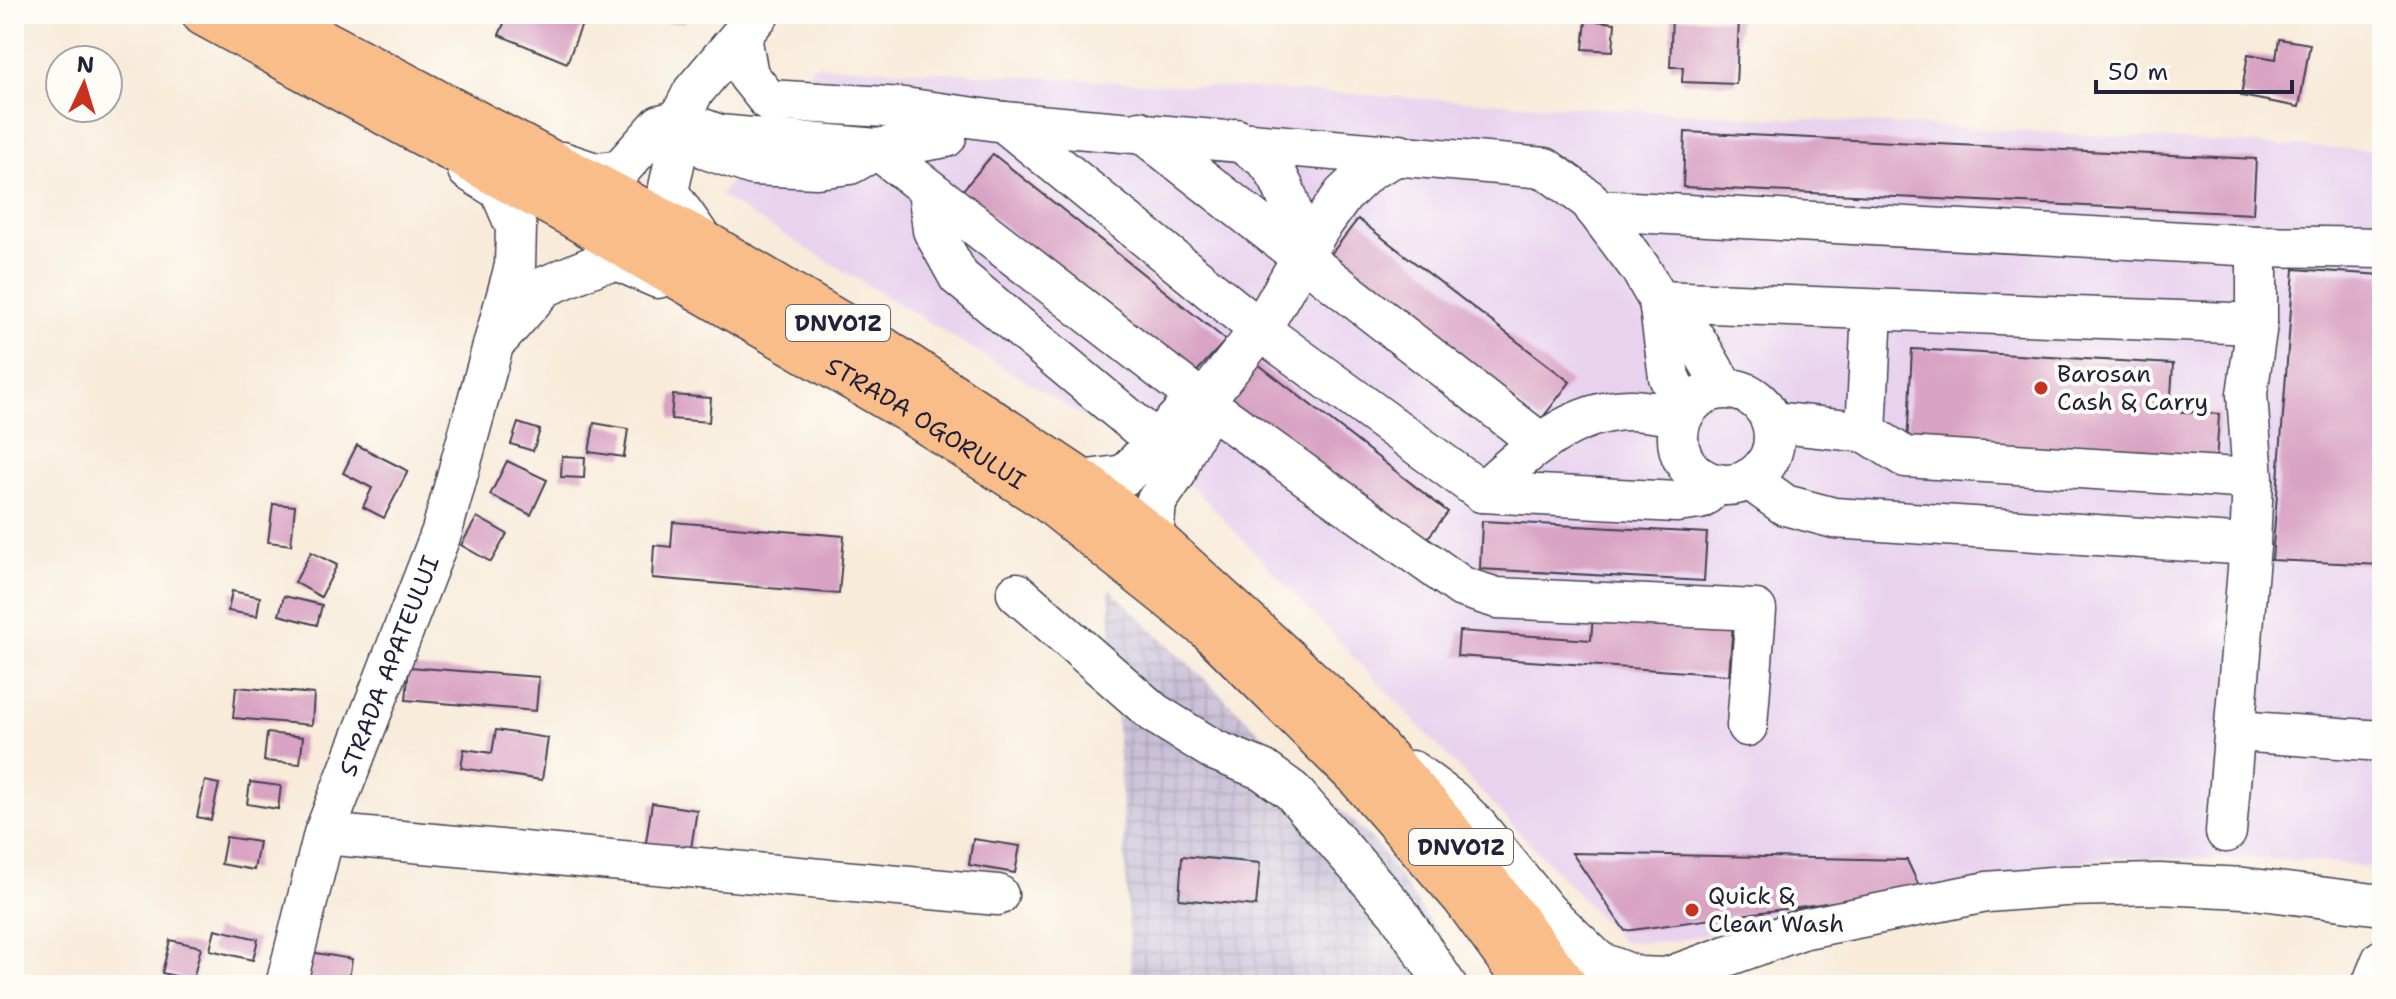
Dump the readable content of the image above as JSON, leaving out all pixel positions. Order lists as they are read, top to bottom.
{
  "streets": {
    "highway": ["DNVO1Z", "STRADA OGORULUI"],
    "street": ["STRADA APATEULUI"]
  },
  "crossings": [
    ["STRADA OGORULUI", "STRADA APATEULUI"]
  ],
  "places": ["Barosan Cash & Carry", "Quick & Clean Wash"],
  "scale_bar": "50 m",
  "north": "top"
}
